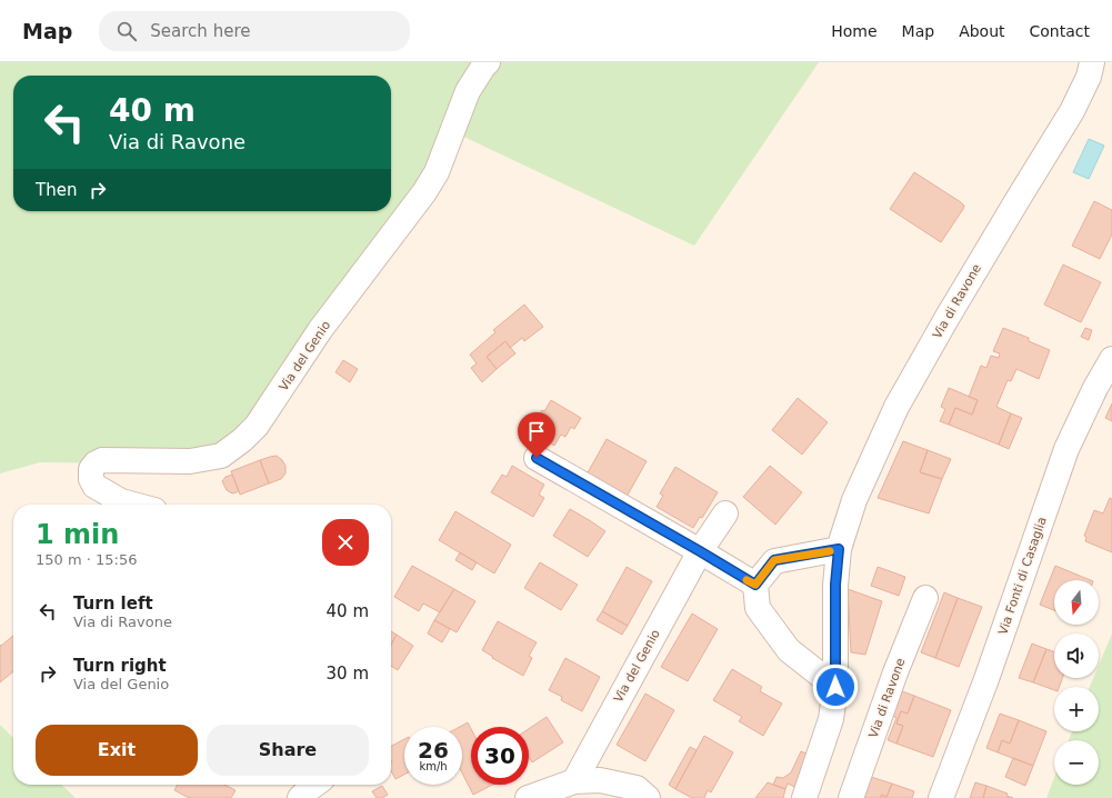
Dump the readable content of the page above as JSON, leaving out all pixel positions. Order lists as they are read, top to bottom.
{
  "streets": {
    "street": ["Via di Ravone", "Via del Genio", "Via Fonti di Casaglia"]
  },
  "north": "bottom",
  "page": {
    "header": "Map",
    "search": "Search here",
    "nav": [
      "Home",
      "Map",
      "About",
      "Contact"
    ],
    "turn": ["40 m", "Via di Ravone"],
    "then": "Then",
    "heading": ["1 min", "150 m · 15:56"],
    "map_buttons": ["+", "−"],
    "list": [
      {
        "name": "Turn left",
        "note": "Via di Ravone",
        "value": "40 m"
      },
      {
        "name": "Turn right",
        "note": "Via del Genio",
        "value": "30 m"
      }
    ],
    "buttons": ["Exit", "Share"],
    "speed": "26 km/h",
    "limit": "30"
  }
}
